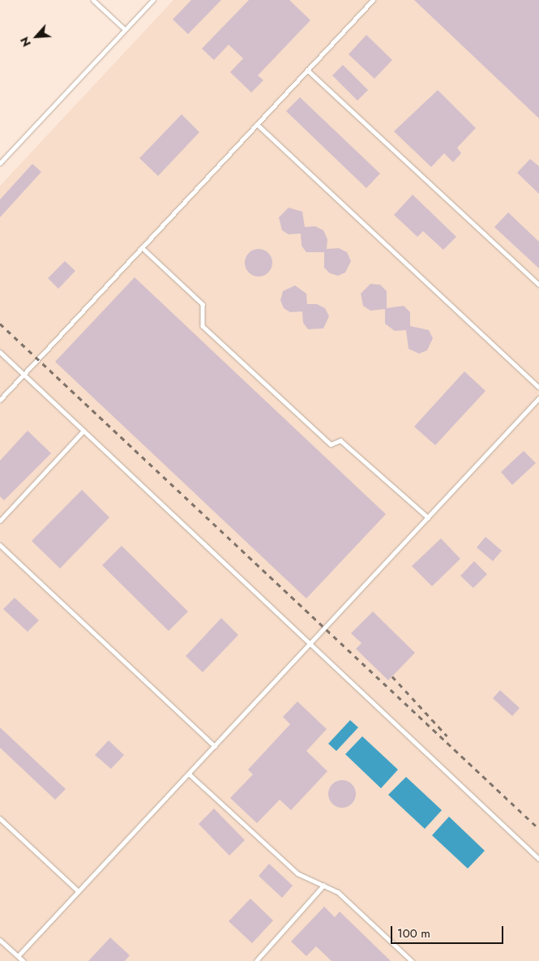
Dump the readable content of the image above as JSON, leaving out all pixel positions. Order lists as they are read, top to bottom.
{
  "scale_bar": "100 m",
  "north": "bottom left"
}
